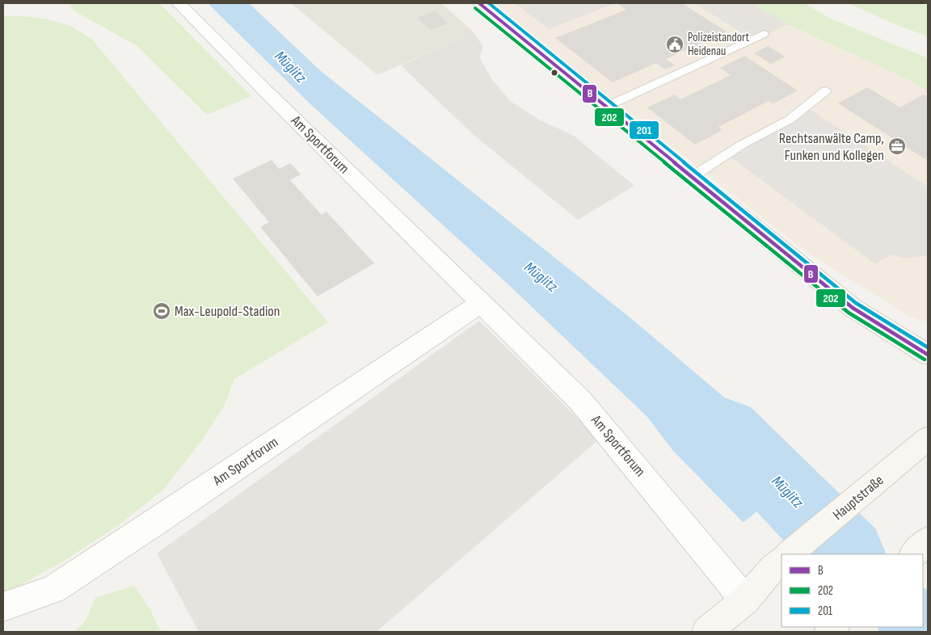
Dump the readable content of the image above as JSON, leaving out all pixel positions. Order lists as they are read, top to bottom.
{
  "streets": {
    "main road": ["Hauptstraße"],
    "street": ["Am Sportforum"]
  },
  "crossings": [
    ["Am Sportforum", "Hauptstraße"]
  ],
  "water": ["Müglitz"],
  "places": {
    "public building": ["Polizeistandort Heidenau"],
    "office": ["Rechtsanwälte Camp, Funken und Kollegen"],
    "sports": ["Max-Leupold-Stadion"]
  },
  "lines": ["transit line B", "transit line 201", "transit line 202"],
  "legend": ["B", "202", "201"]
}
